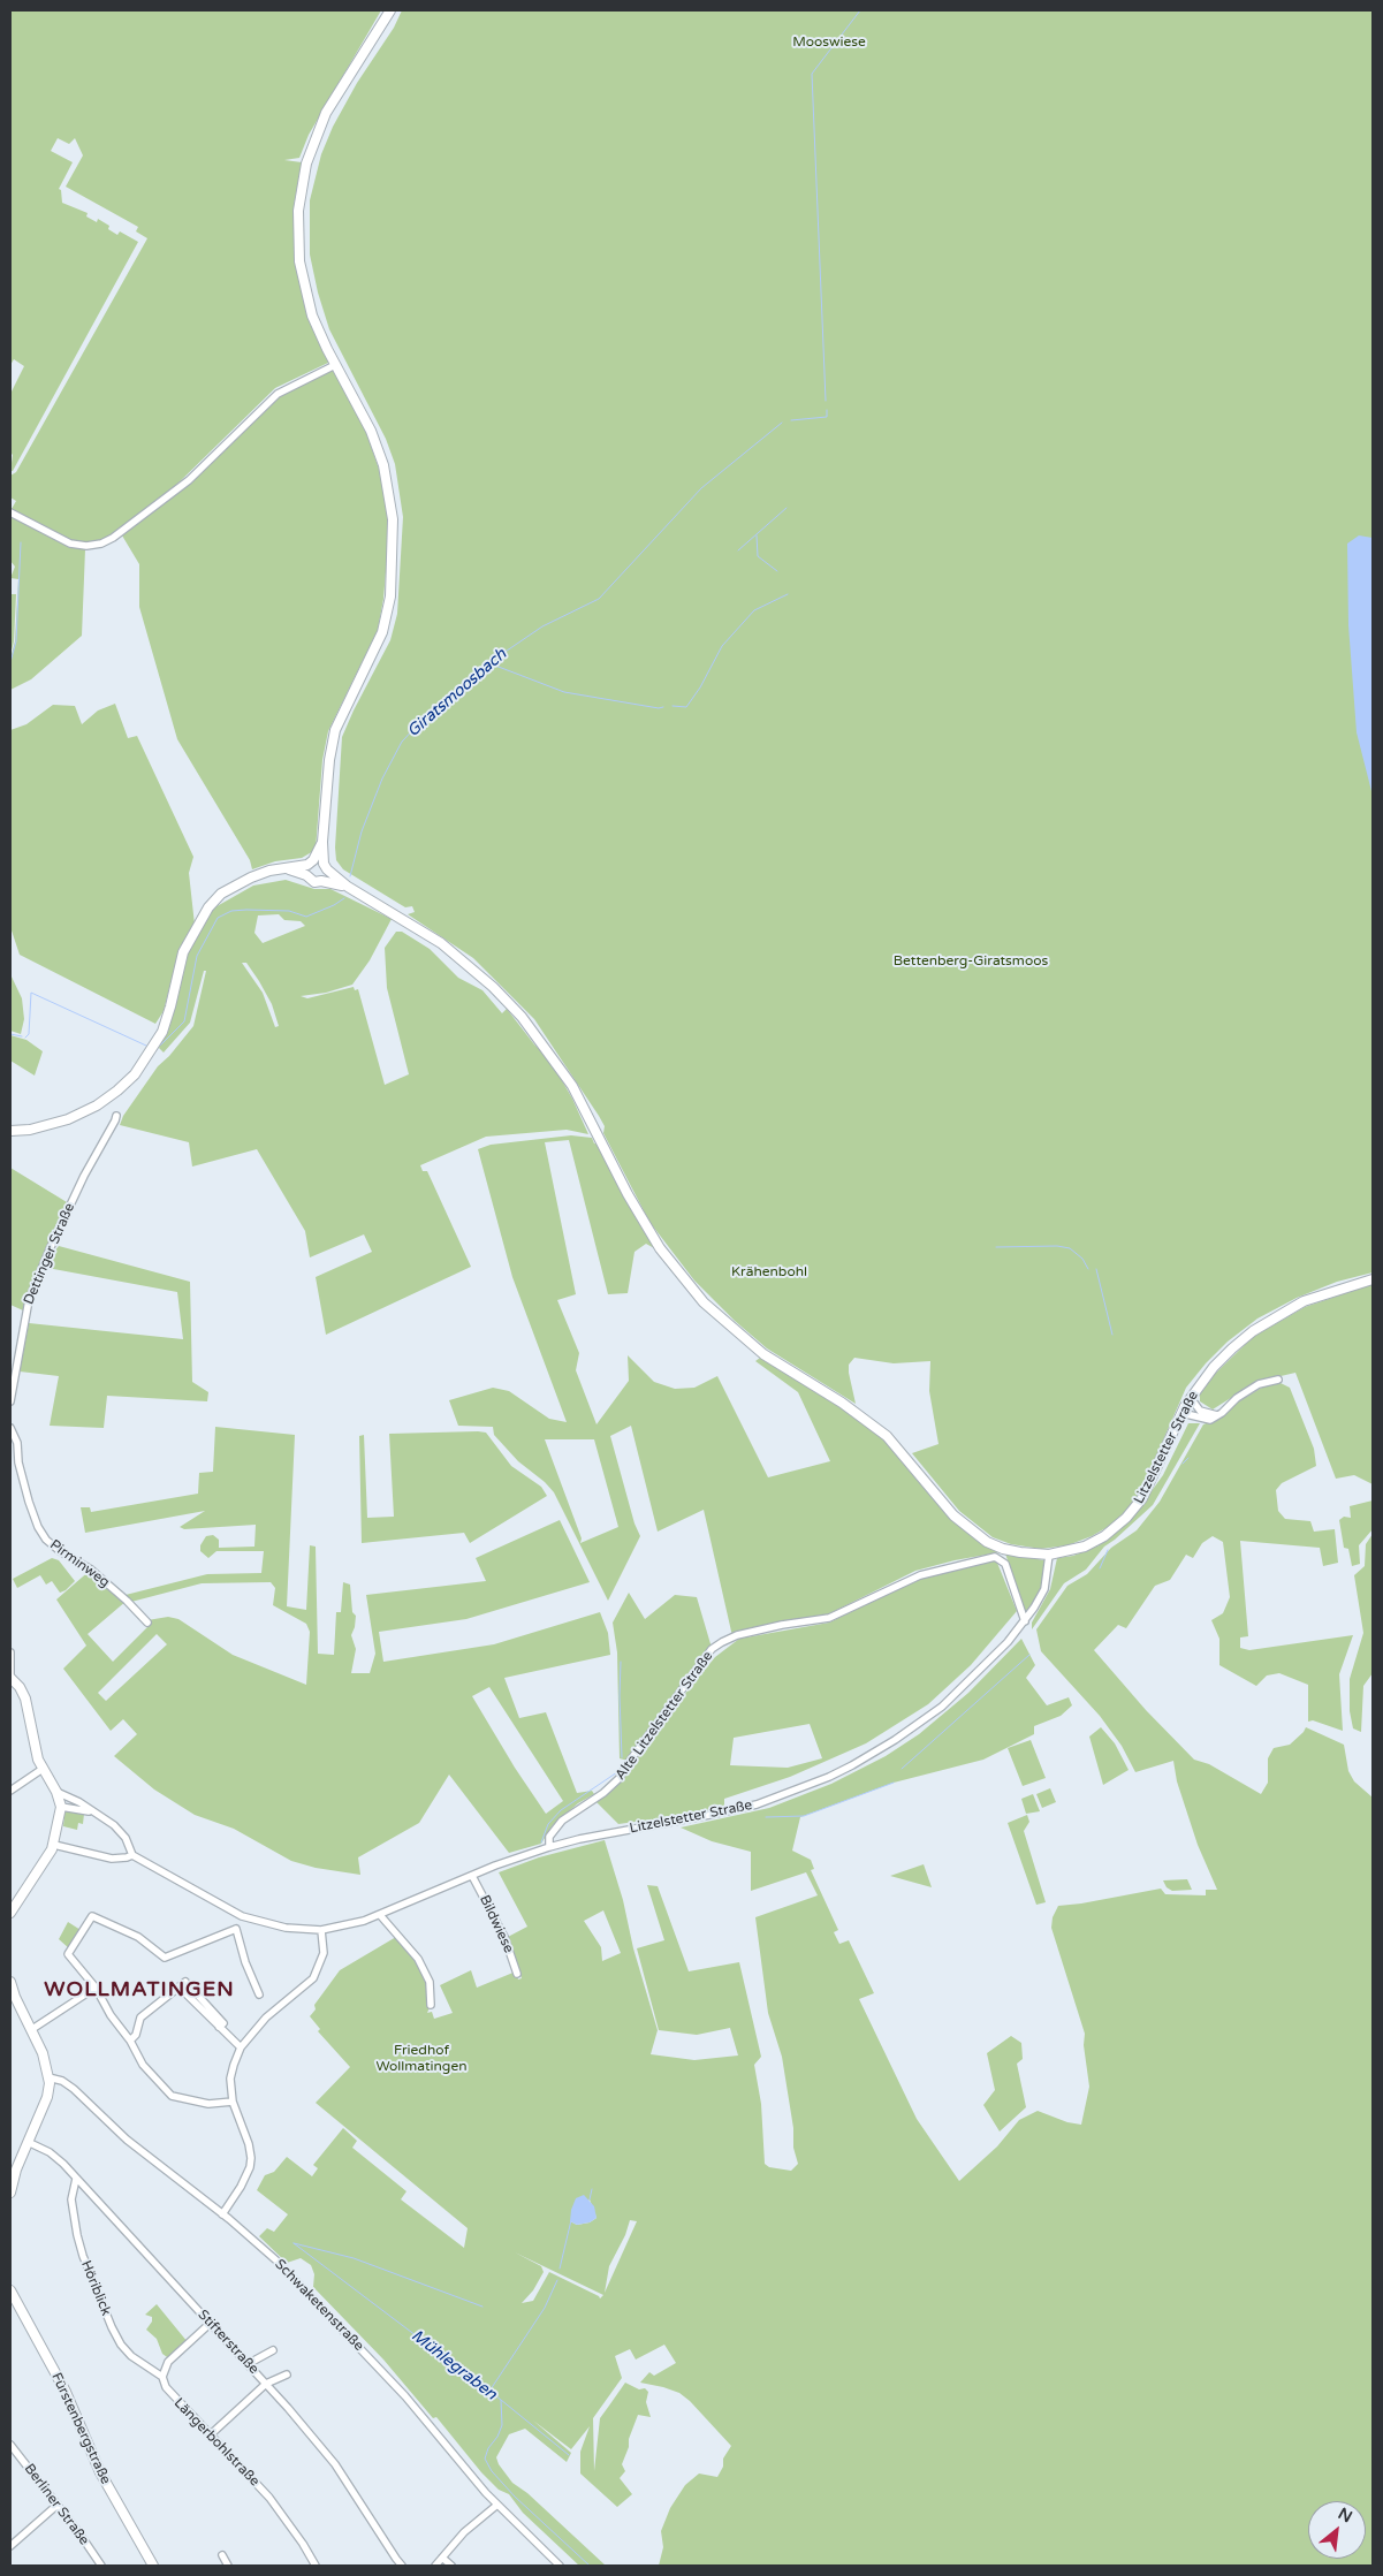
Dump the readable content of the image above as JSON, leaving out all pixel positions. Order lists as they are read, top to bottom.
{
  "streets": {
    "main road": ["Litzelstetter Straße", "Fürstenbergstraße"],
    "street": [
      "Dettinger Straße",
      "Pirminweg",
      "Alte Litzelstetter Straße",
      "Bildwiese",
      "Höriblick",
      "Schwaketenstraße",
      "Stifterstraße",
      "Längerbohlstraße",
      "Berliner Straße"
    ]
  },
  "crossings": [
    ["Litzelstetter Straße", "Alte Litzelstetter Straße"],
    ["Litzelstetter Straße", "Bildwiese"],
    ["Höriblick", "Stifterstraße"],
    ["Höriblick", "Längerbohlstraße"]
  ],
  "districts": ["WOLLMATINGEN"],
  "water": ["Giratsmoosbach", "Mühlegraben"],
  "parks": [
    "Mooswiese",
    "Bettenberg-Giratsmoos",
    "Krähenbohl",
    "Friedhof Wollmatingen"
  ],
  "north": "top right"
}
